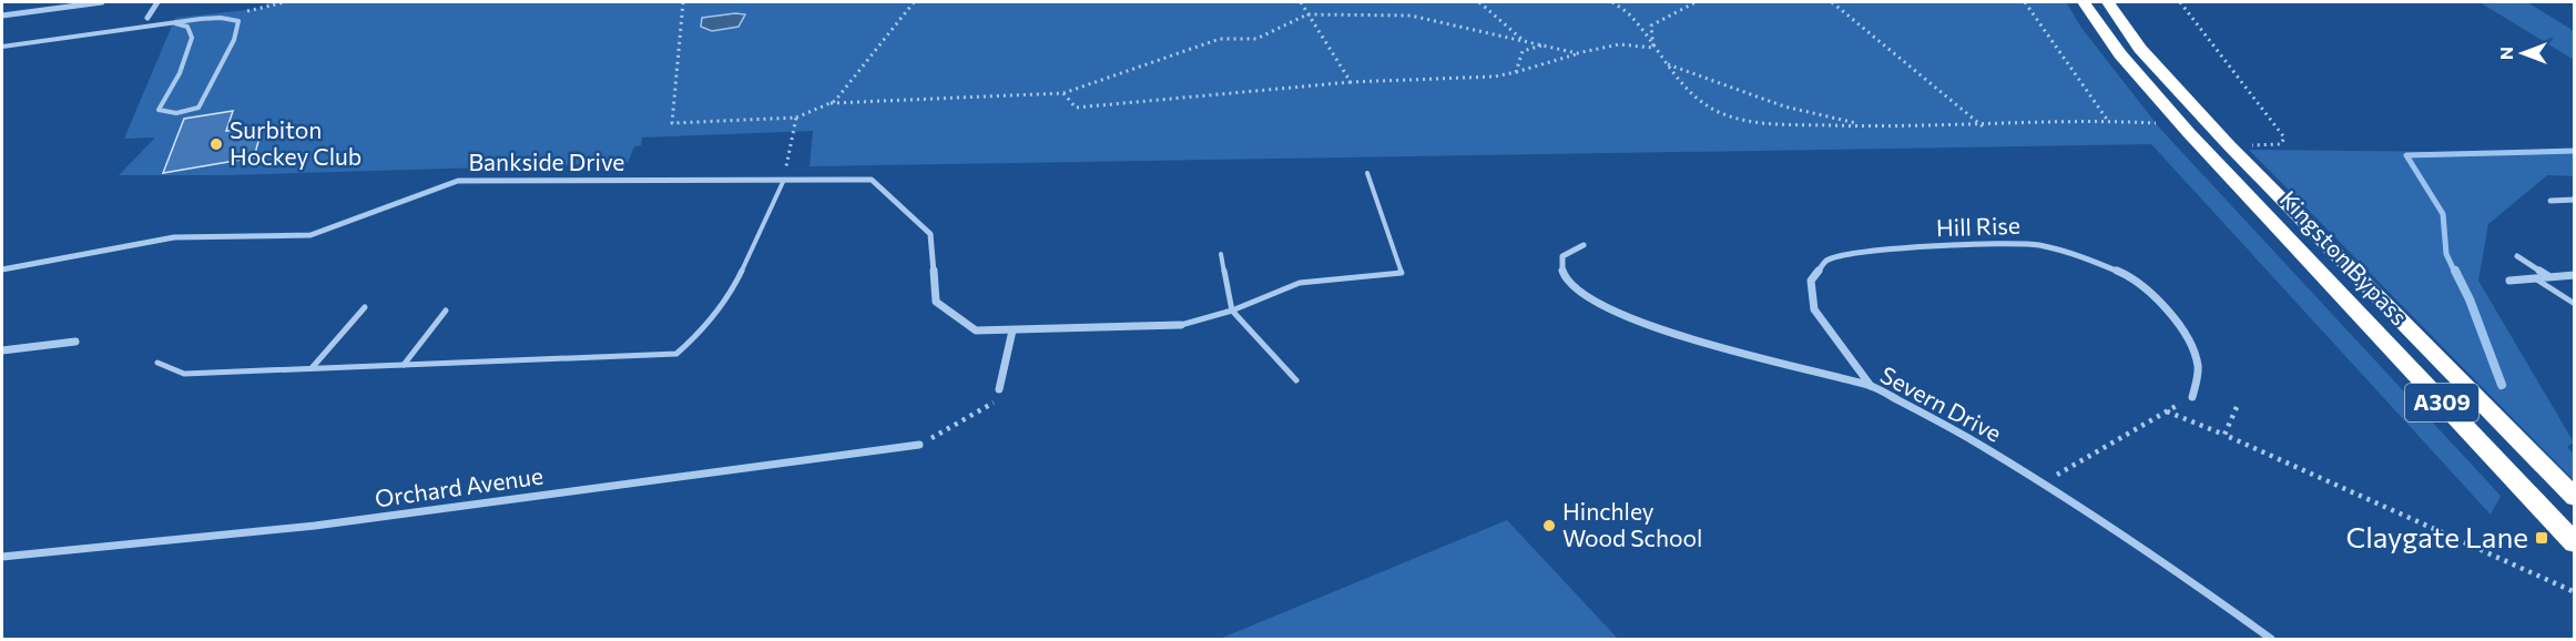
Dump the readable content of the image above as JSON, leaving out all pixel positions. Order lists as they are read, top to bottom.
{
  "streets": {
    "highway": ["Kingston Bypass", "A309"],
    "street": [
      "Bankside Drive",
      "Hill Rise",
      "Severn Drive",
      "Orchard Avenue"
    ]
  },
  "crossings": [
    ["Hill Rise", "Severn Drive"]
  ],
  "places": {
    "other": ["Surbiton Hockey Club", "Hinchley Wood School"],
    "transit": ["Claygate Lane"]
  },
  "north": "left"
}
